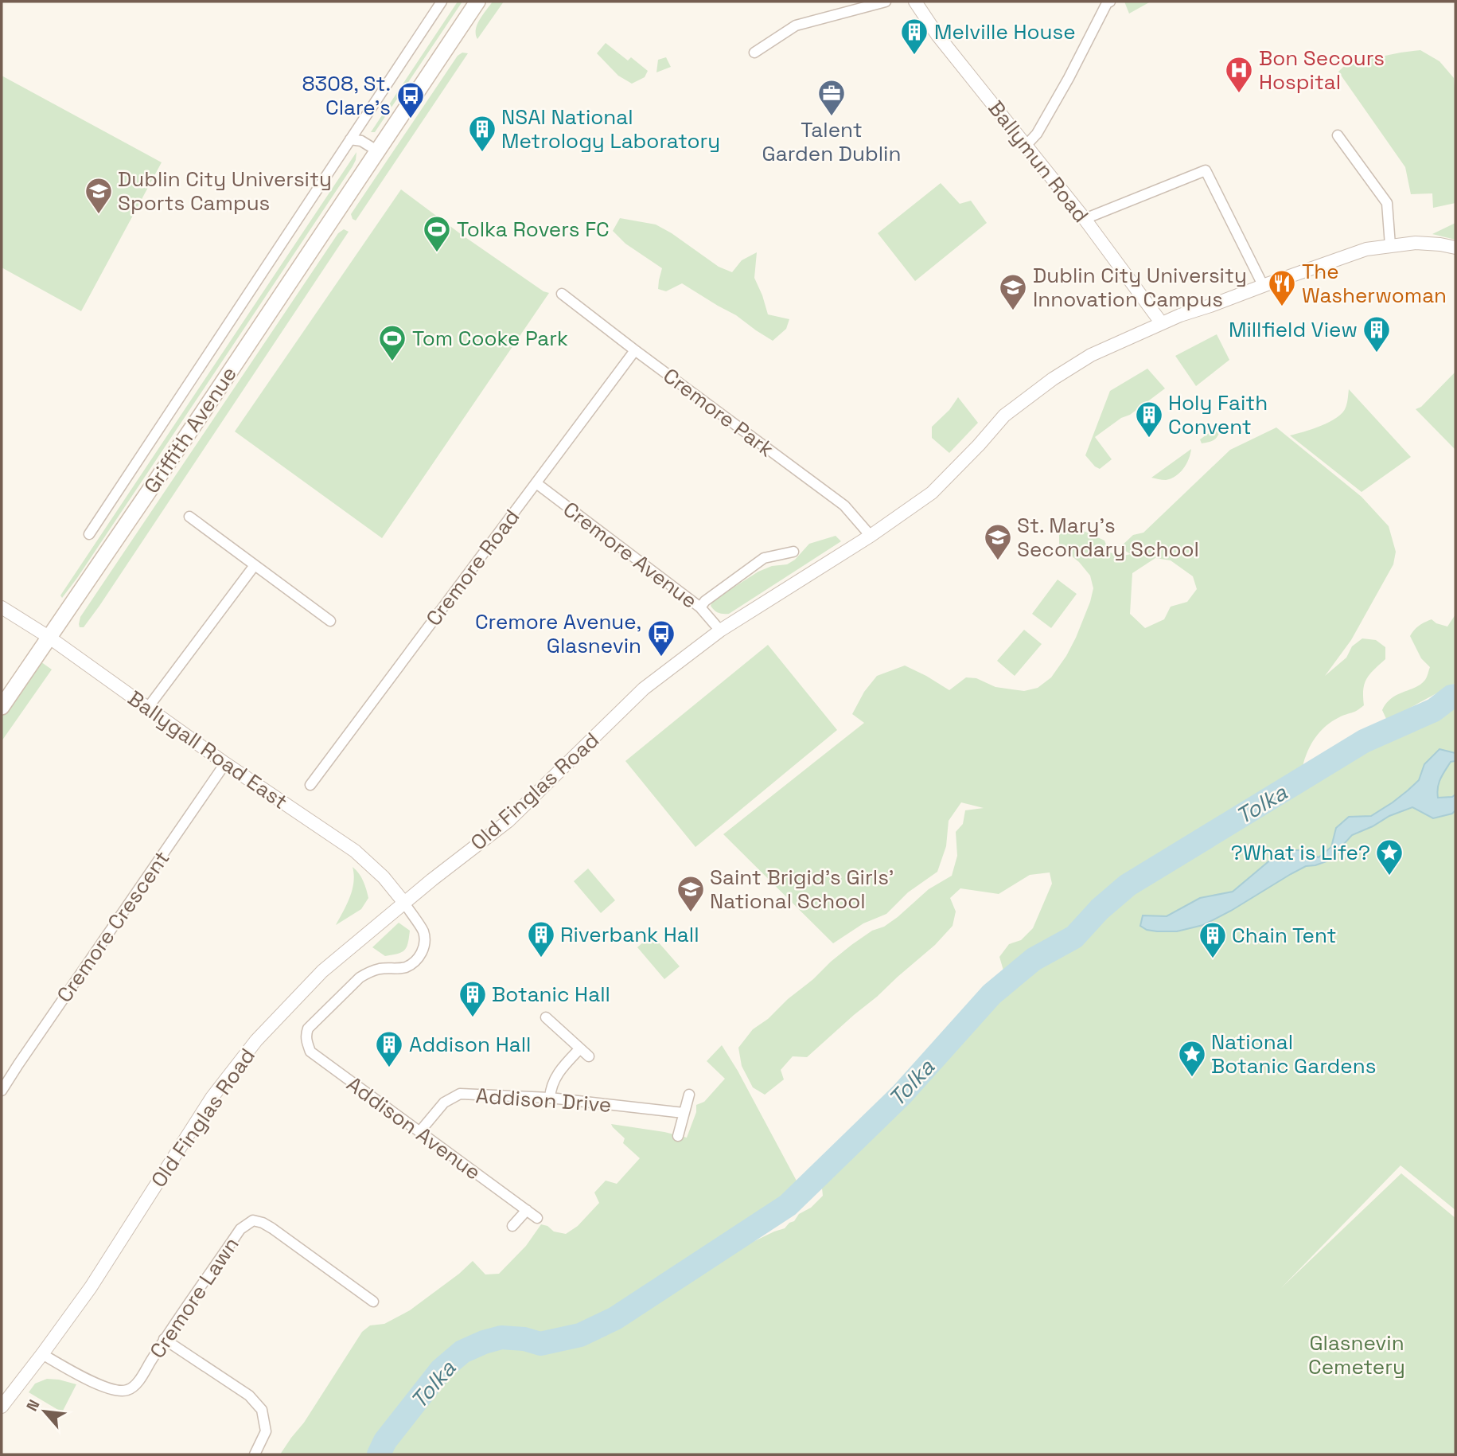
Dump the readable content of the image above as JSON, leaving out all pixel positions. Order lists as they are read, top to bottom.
{
  "streets": {
    "main road": ["Griffith Avenue"],
    "street": [
      "Ballymun Road",
      "Cremore Park",
      "Cremore Avenue",
      "Cremore Road",
      "Ballygall Road East",
      "Old Finglas Road",
      "Cremore Crescent",
      "Addison Drive",
      "Addison Avenue",
      "Cremore Lawn"
    ]
  },
  "crossings": [
    ["Ballymun Road", "Old Finglas Road"],
    ["Cremore Park", "Cremore Road"],
    ["Cremore Park", "Old Finglas Road"],
    ["Griffith Avenue", "Ballygall Road East"],
    ["Cremore Avenue", "Cremore Road"],
    ["Cremore Avenue", "Old Finglas Road"],
    ["Ballygall Road East", "Old Finglas Road"],
    ["Ballygall Road East", "Cremore Crescent"],
    ["Ballygall Road East", "Addison Avenue"],
    ["Old Finglas Road", "Addison Avenue"],
    ["Old Finglas Road", "Cremore Lawn"],
    ["Addison Drive", "Addison Avenue"]
  ],
  "water": ["Tolka"],
  "parks": ["Glasnevin Cemetery"],
  "places": {
    "building": [
      "Melville House",
      "NSAI National Metrology Laboratory",
      "Millfield View",
      "Holy Faith Convent",
      "Riverbank Hall",
      "Chain Tent",
      "Botanic Hall",
      "Addison Hall"
    ],
    "hospital": ["Bon Secours Hospital"],
    "office": ["Talent Garden Dublin"],
    "bus stop": ["8308, St. Clare's", "Cremore Avenue, Glasnevin"],
    "school or university": [
      "Dublin City University Sports Campus",
      "Dublin City University Innovation Campus",
      "St. Mary’s Secondary School",
      "Saint Brigid's Girls' National School"
    ],
    "sports": ["Tolka Rovers FC", "Tom Cooke Park"],
    "restaurant": ["The Washerwoman"],
    "place": ["?What is Life?", "National Botanic Gardens"]
  },
  "north": "top left"
}
